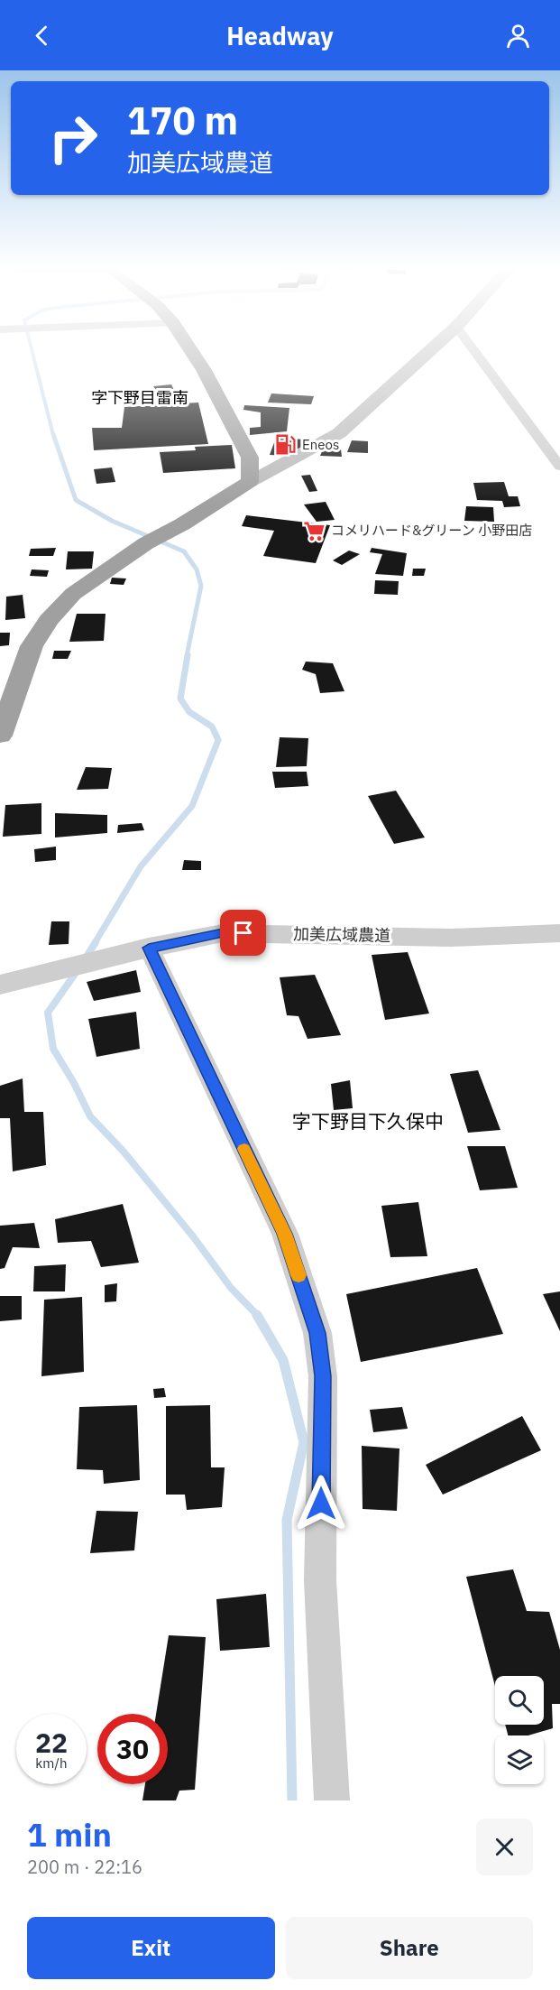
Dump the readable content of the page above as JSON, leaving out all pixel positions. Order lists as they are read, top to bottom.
{
  "streets": {
    "street": ["加美広域農道"]
  },
  "districts": ["字下野目雷南", "字下野目下久保中"],
  "places": {
    "fuel station": ["Eneos"],
    "supermarket": ["コメリハード&グリーン 小野田店"]
  },
  "page": {
    "header": "Headway",
    "turn": ["170 m", "加美広域農道"],
    "speed": "22 km/h",
    "limit": "30",
    "heading": ["1 min", "200 m · 22:16"],
    "buttons": ["Exit", "Share"]
  }
}
